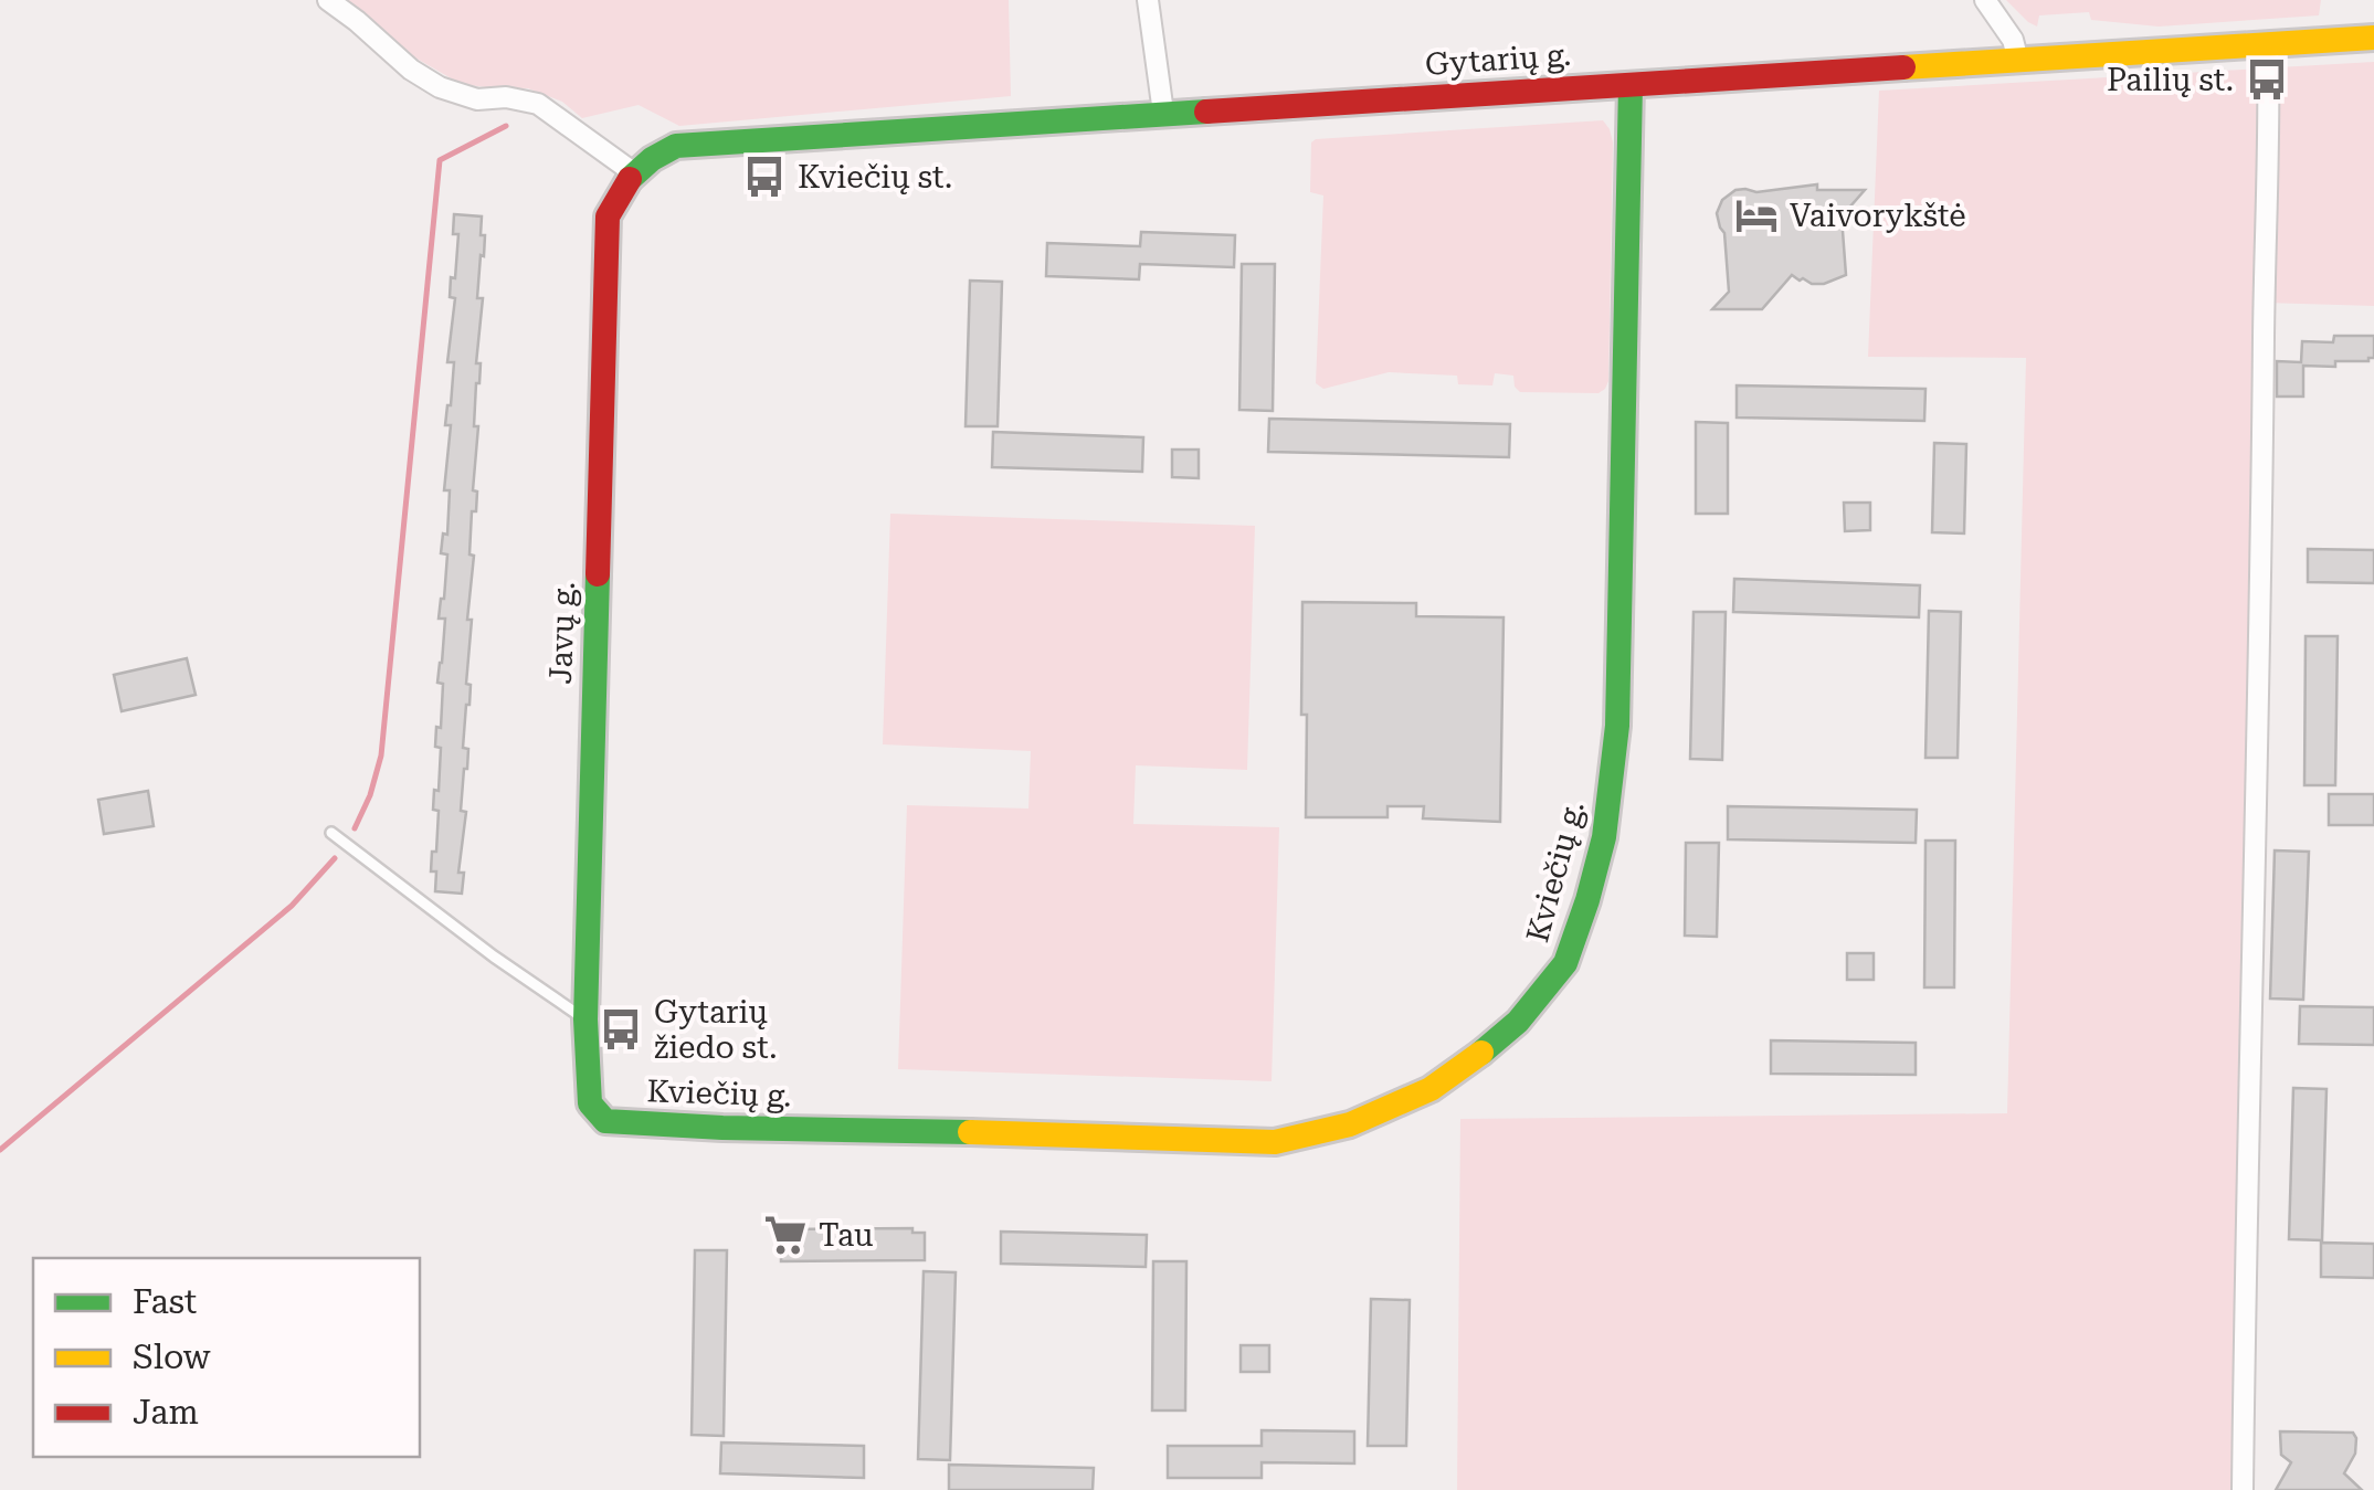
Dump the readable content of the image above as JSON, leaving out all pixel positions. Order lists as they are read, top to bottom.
{
  "streets": {
    "street": ["Gytarių g.", "Javų g.", "Kviečių g."]
  },
  "crossings": [
    ["Gytarių g.", "Javų g."],
    ["Gytarių g.", "Kviečių g."],
    ["Javų g.", "Kviečių g."]
  ],
  "places": {
    "bus stop": ["Pailių st.", "Kviečių st.", "Gytarių žiedo st."],
    "hotel": ["Vaivorykštė"],
    "supermarket": ["Tau"]
  },
  "legend": ["Fast", "Slow", "Jam"]
}
